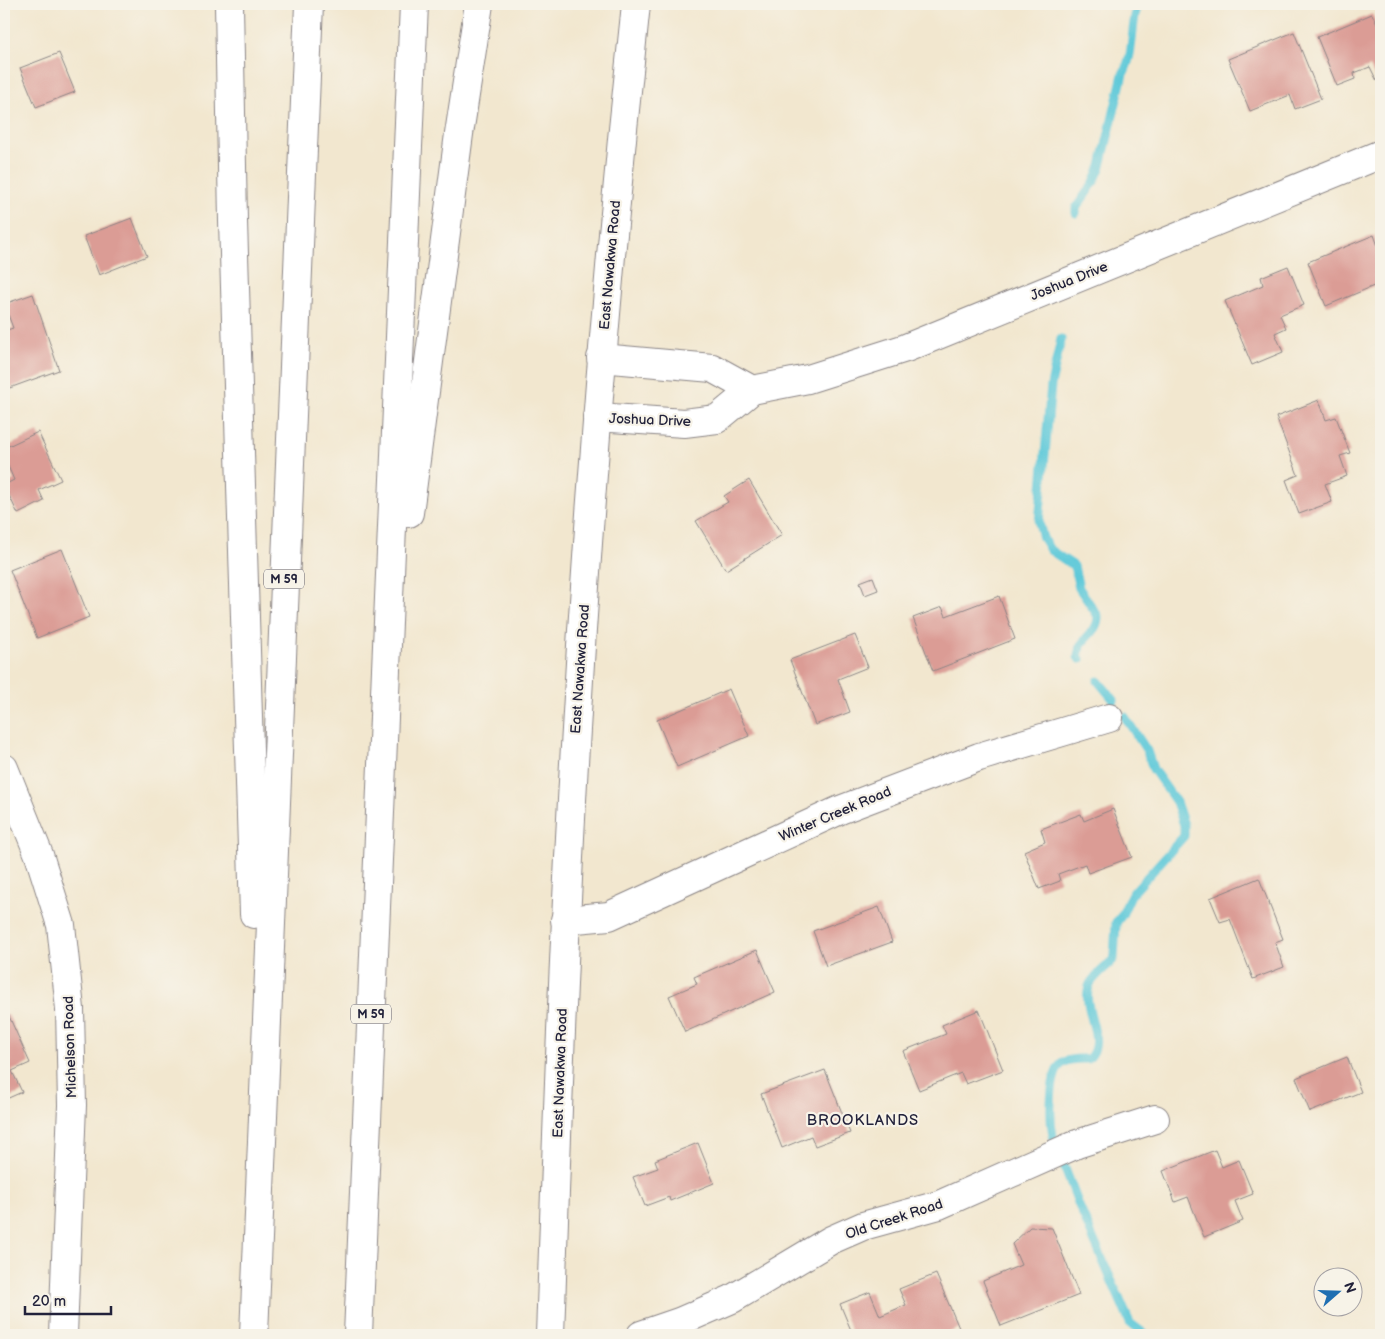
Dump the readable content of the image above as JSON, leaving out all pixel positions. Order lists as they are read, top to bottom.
{
  "streets": {
    "main road": [
      "East Nawakwa Road",
      "Joshua Drive",
      "M 59",
      "Winter Creek Road",
      "Michelson Road",
      "Old Creek Road"
    ]
  },
  "crossings": [
    ["East Nawakwa Road", "Joshua Drive"],
    ["East Nawakwa Road", "Winter Creek Road"]
  ],
  "districts": ["BROOKLANDS"],
  "scale_bar": "20 m",
  "north": "right"
}
